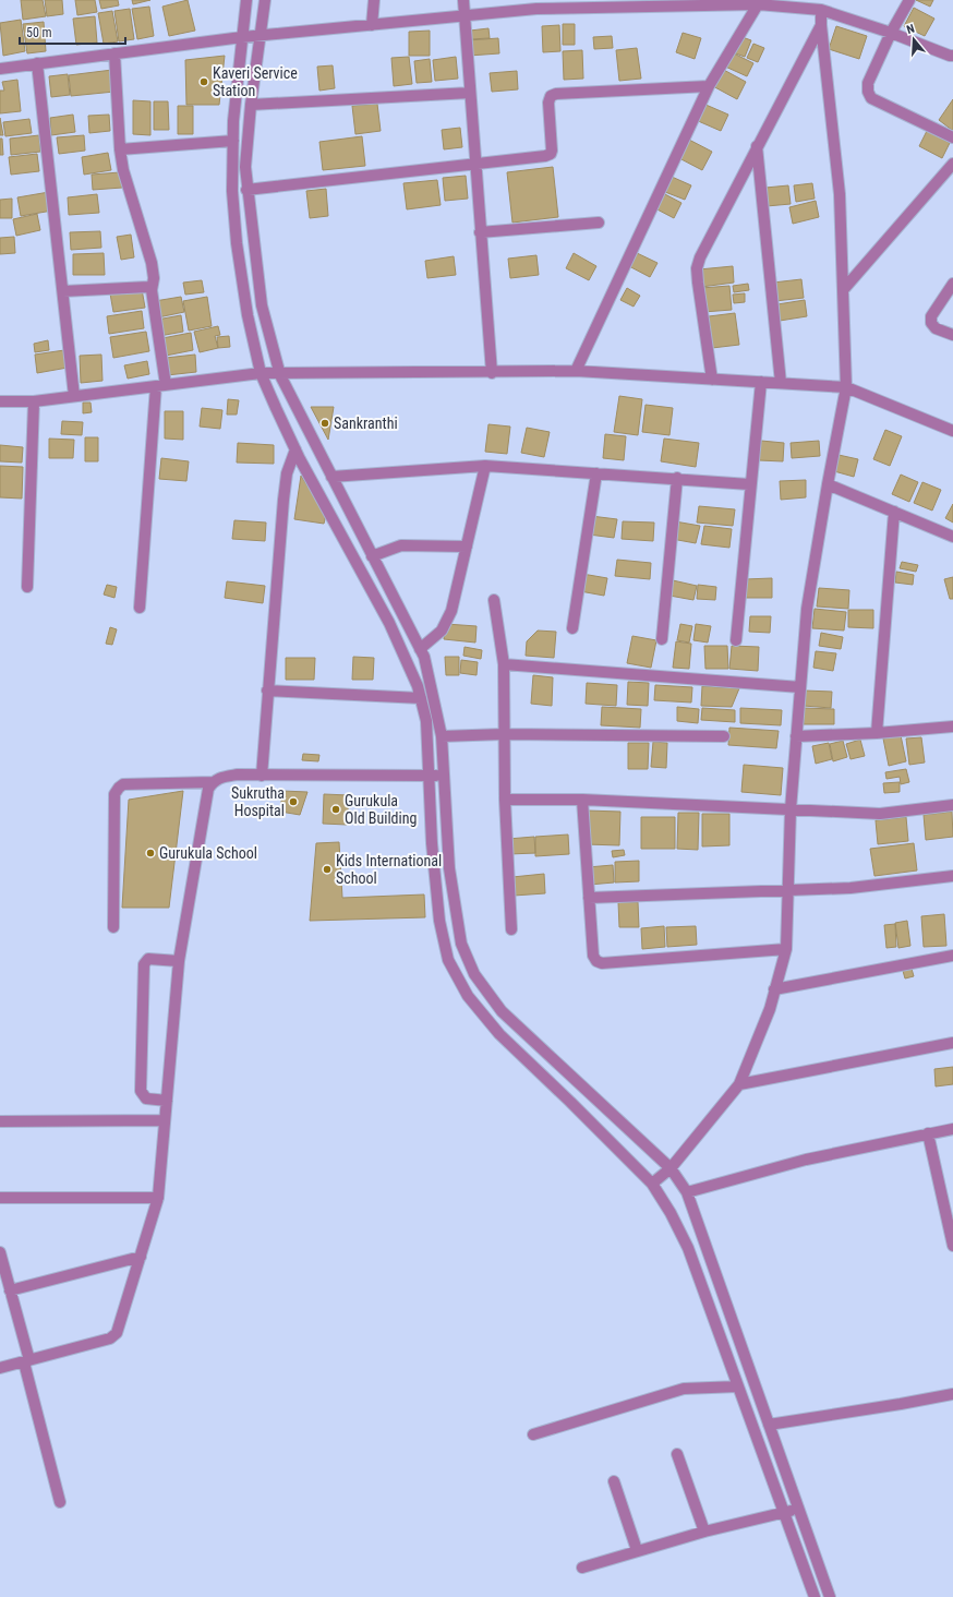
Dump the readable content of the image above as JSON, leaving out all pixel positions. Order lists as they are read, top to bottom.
{
  "places": [
    "Kaveri Service Station",
    "Sankranthi",
    "Sukrutha Hospital",
    "Gurukula Old Building",
    "Gurukula School",
    "Kids International School"
  ],
  "scale_bar": "50 m",
  "north": "top"
}
